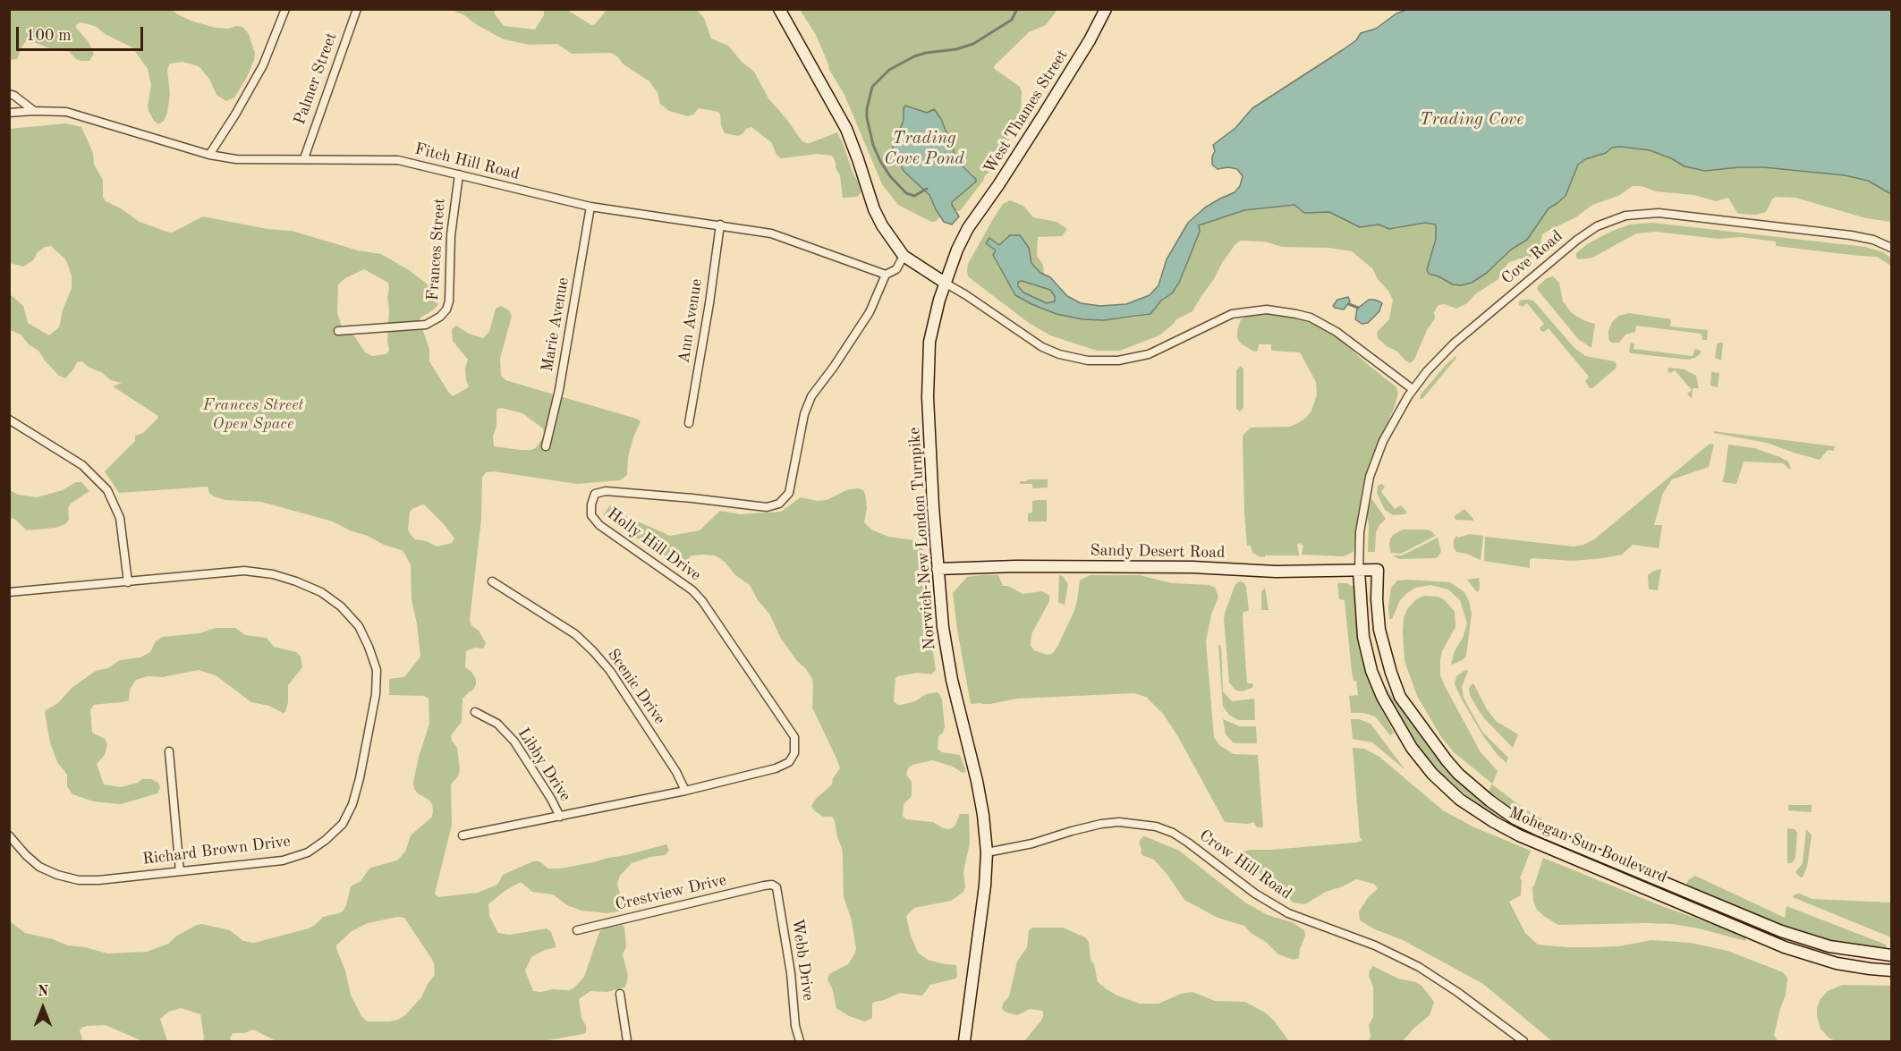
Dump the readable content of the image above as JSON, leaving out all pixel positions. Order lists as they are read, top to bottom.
{
  "streets": {
    "main road": [
      "West Thames Street",
      "Norwich-New London Turnpike",
      "Sandy Desert Road",
      "Mohegan Sun Boulevard"
    ],
    "street": [
      "Palmer Street",
      "Fitch Hill Road",
      "Frances Street",
      "Cove Road",
      "Ann Avenue",
      "Marie Avenue",
      "Holly Hill Drive",
      "Scenic Drive",
      "Libby Drive",
      "Richard Brown Drive",
      "Crow Hill Road",
      "Crestview Drive",
      "Webb Drive"
    ]
  },
  "crossings": [
    ["Palmer Street", "Fitch Hill Road"],
    ["West Thames Street", "Norwich-New London Turnpike"],
    ["Fitch Hill Road", "Frances Street"],
    ["Fitch Hill Road", "Ann Avenue"],
    ["Fitch Hill Road", "Marie Avenue"],
    ["Fitch Hill Road", "Holly Hill Drive"],
    ["Cove Road", "Sandy Desert Road"],
    ["Cove Road", "Mohegan Sun Boulevard"],
    ["Norwich-New London Turnpike", "Sandy Desert Road"],
    ["Norwich-New London Turnpike", "Crow Hill Road"],
    ["Holly Hill Drive", "Scenic Drive"],
    ["Holly Hill Drive", "Libby Drive"],
    ["Sandy Desert Road", "Mohegan Sun Boulevard"],
    ["Crestview Drive", "Webb Drive"]
  ],
  "water": ["Trading Cove", "Trading Cove Pond"],
  "parks": ["Frances Street Open Space"],
  "scale_bar": "100 m",
  "north": "top"
}
